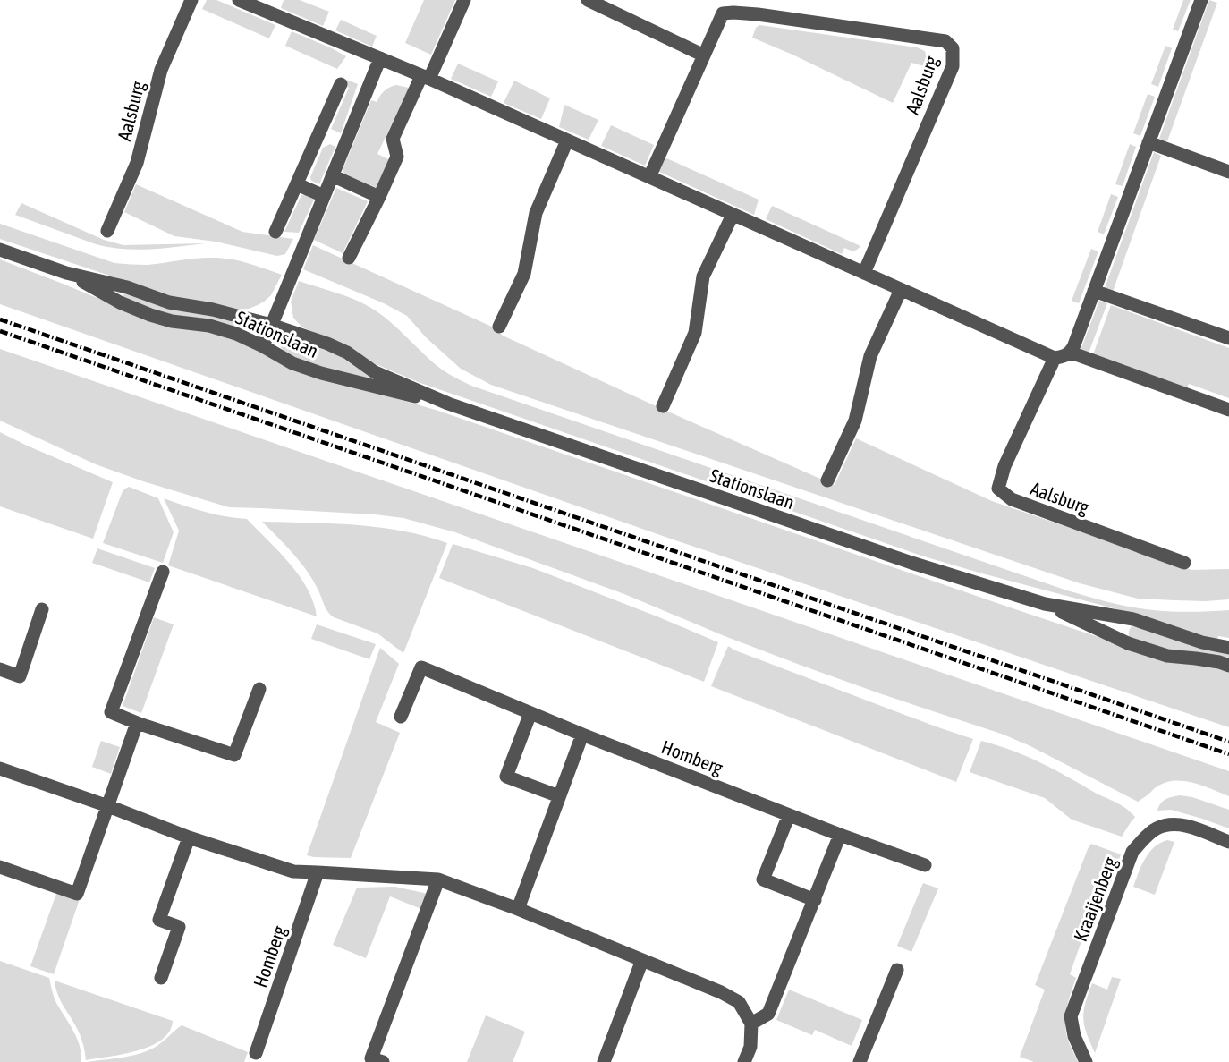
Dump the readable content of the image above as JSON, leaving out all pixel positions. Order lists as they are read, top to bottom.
{
  "streets": {
    "street": [
      "Aalsburg",
      "Stationslaan",
      "Homberg",
      "Kraaijenberg"
    ]
  }
}
